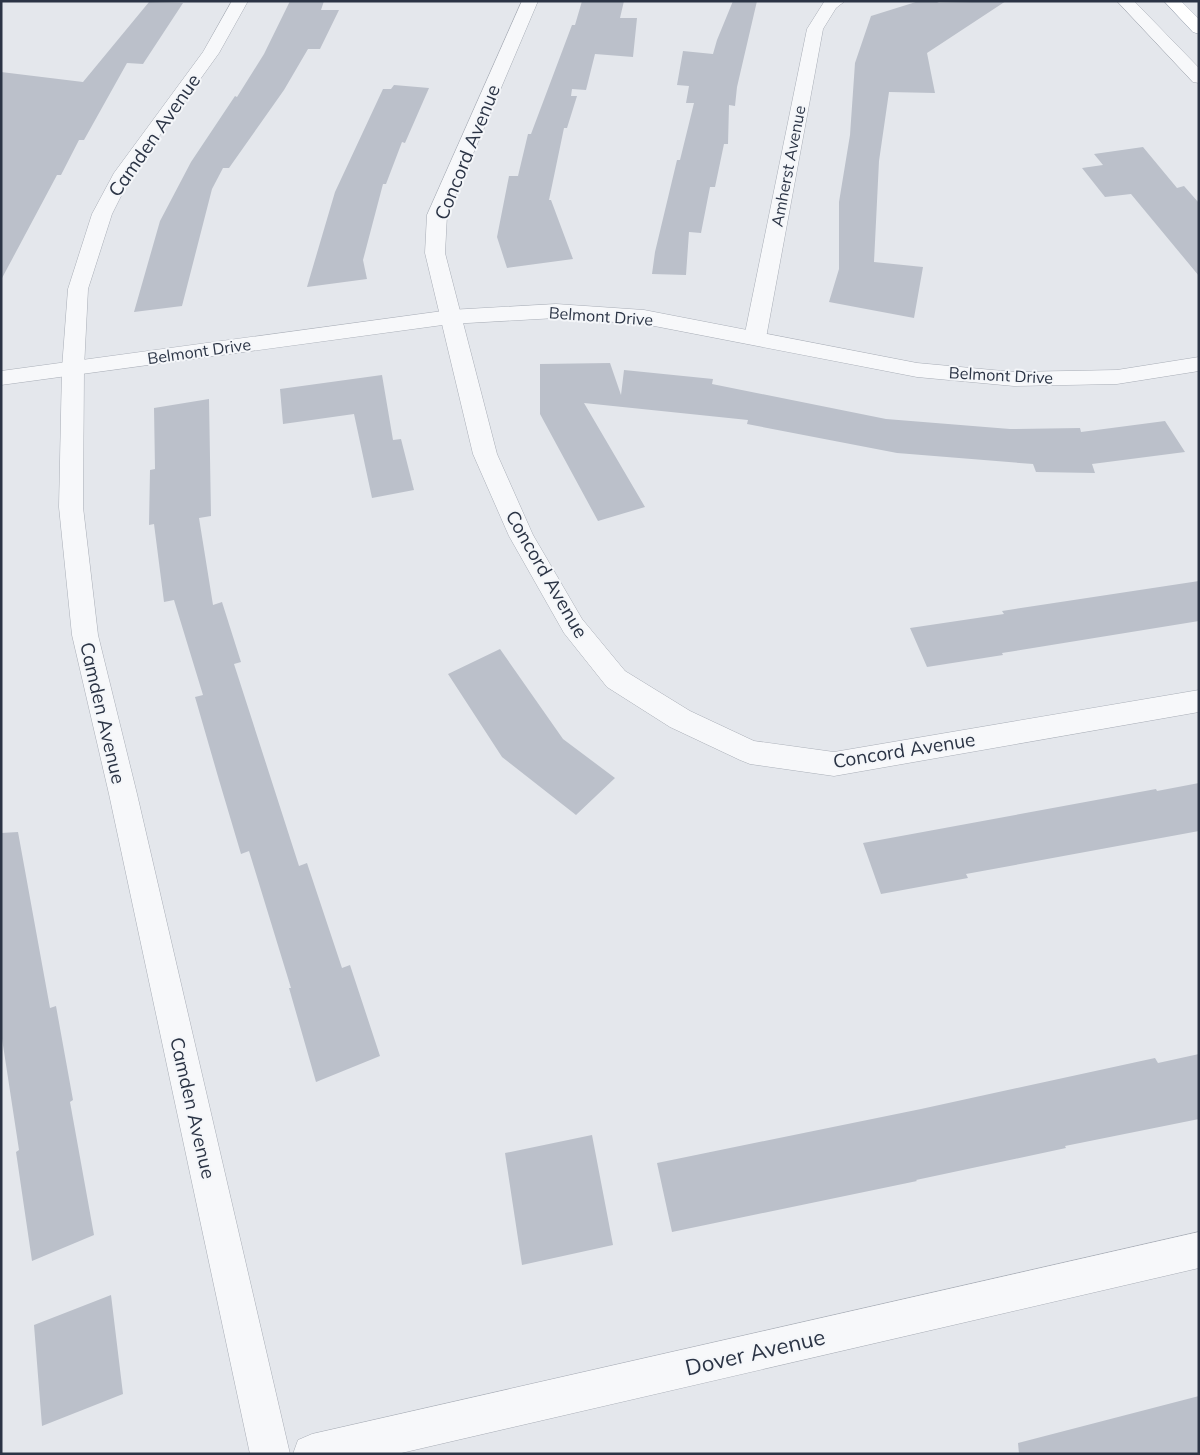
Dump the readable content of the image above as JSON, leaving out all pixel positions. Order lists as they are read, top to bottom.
{
  "streets": {
    "street": [
      "Camden Avenue",
      "Concord Avenue",
      "Amherst Avenue",
      "Belmont Drive",
      "Dover Avenue"
    ]
  },
  "crossings": [
    ["Camden Avenue", "Belmont Drive"],
    ["Concord Avenue", "Belmont Drive"],
    ["Amherst Avenue", "Belmont Drive"]
  ]
}
